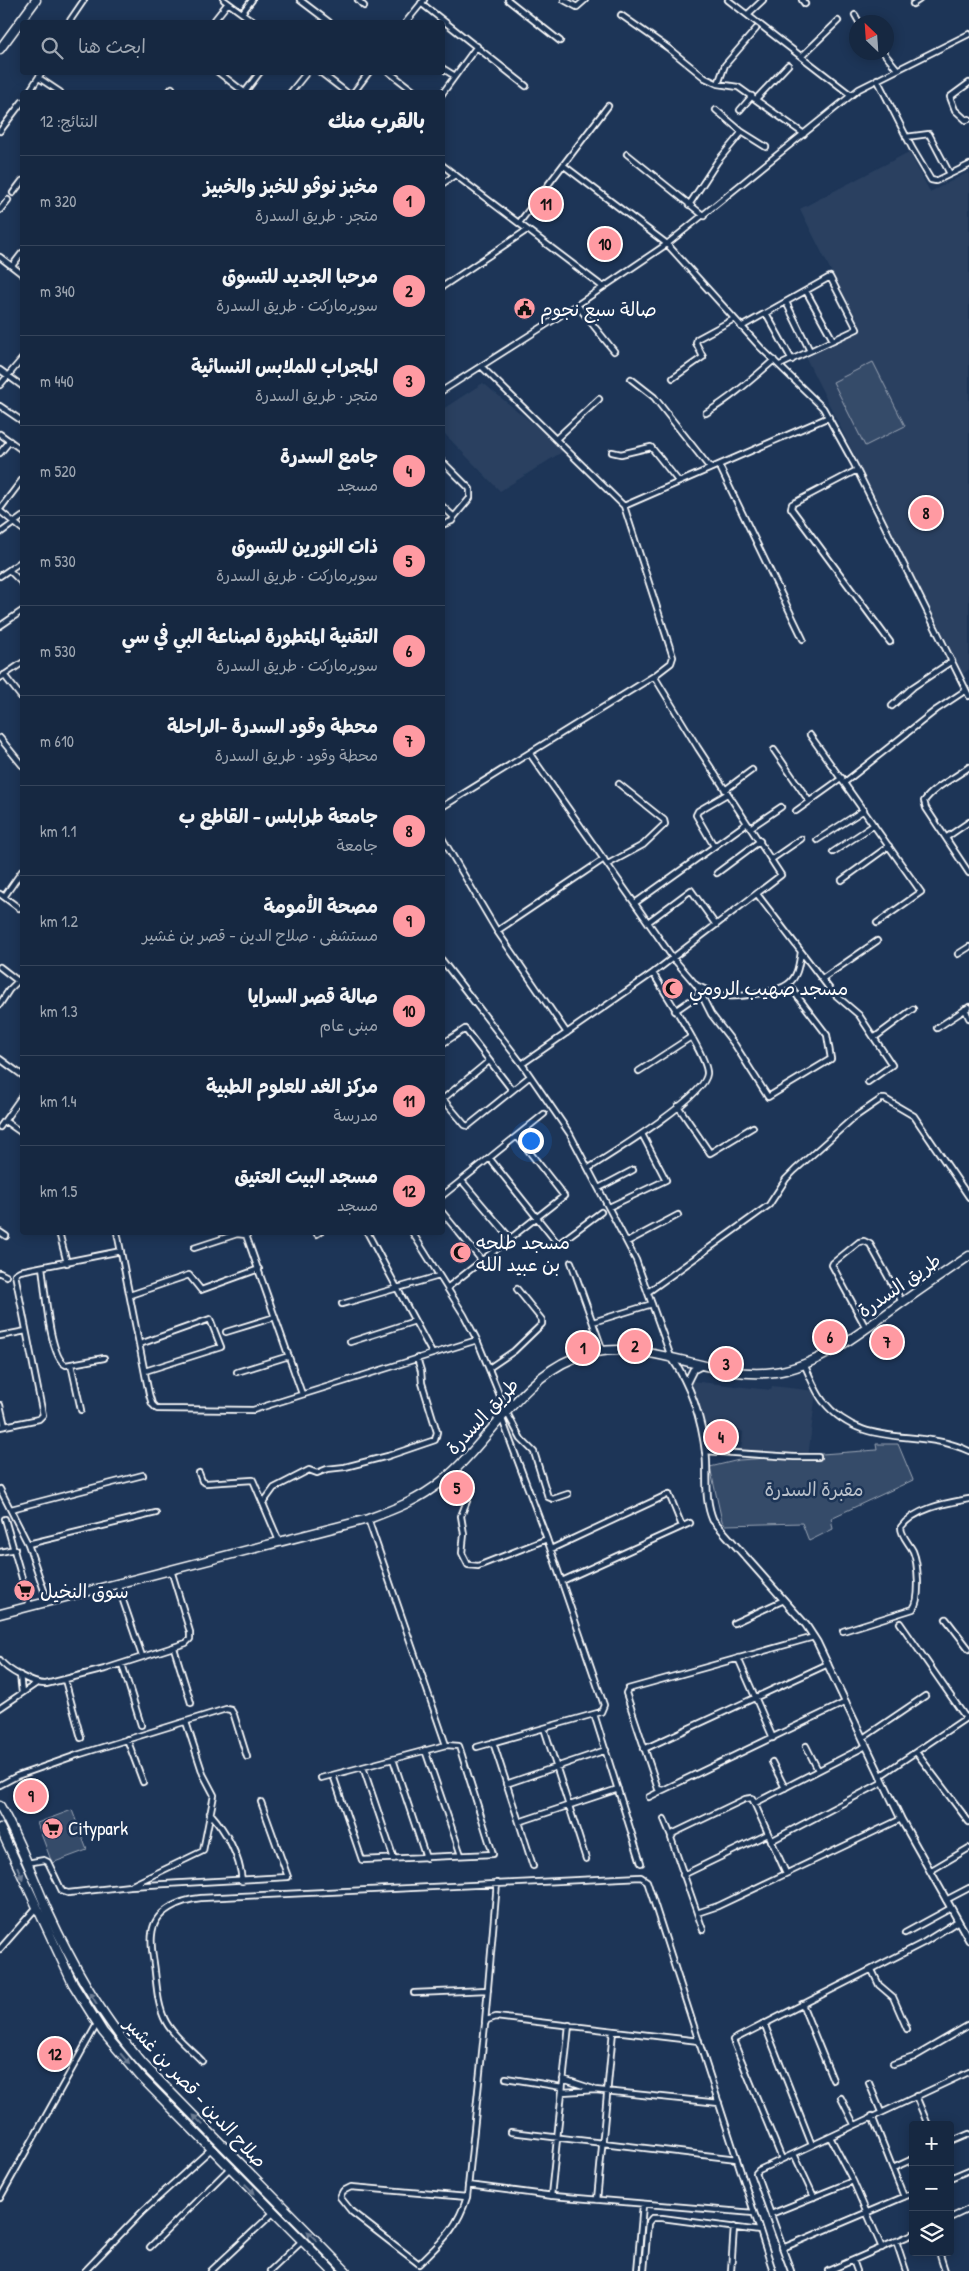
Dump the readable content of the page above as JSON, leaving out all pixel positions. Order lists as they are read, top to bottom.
{
  "streets": {
    "main road": ["طريق السدرة", "صلاح الدين - قصر بن غشير"]
  },
  "parks": ["مقبرة السدرة"],
  "places": {
    "public building": ["صالة سبع نجوم"],
    "mosque": ["مسجد صهيب الرومي", "مسجد طلحه بن عبيد الله"],
    "supermarket": ["سوق النخيل", "Citypark"]
  },
  "north": "top left",
  "page": {
    "search": "ابحث هنا",
    "heading": ["بالقرب منك", "النتائج: 12"],
    "list": [
      {
        "mark": "1",
        "name": "مخبز نوڤو للخبز والخبيز",
        "note": "متجر · طريق السدرة",
        "value": "320 m"
      },
      {
        "mark": "2",
        "name": "مرحبا الجديد للتسوق",
        "note": "سوبرماركت · طريق السدرة",
        "value": "340 m"
      },
      {
        "mark": "3",
        "name": "المجراب للملابس النسائية",
        "note": "متجر · طريق السدرة",
        "value": "440 m"
      },
      {
        "mark": "4",
        "name": "جامع السدرة",
        "note": "مسجد",
        "value": "520 m"
      },
      {
        "mark": "5",
        "name": "ذات النورين للتسوق",
        "note": "سوبرماركت · طريق السدرة",
        "value": "530 m"
      },
      {
        "mark": "6",
        "name": "التقنية المتطورة لصناعة البي في سي",
        "note": "سوبرماركت · طريق السدرة",
        "value": "530 m"
      },
      {
        "mark": "7",
        "name": "محطة وقود السدرة -الراحلة",
        "note": "محطة وقود · طريق السدرة",
        "value": "610 m"
      },
      {
        "mark": "8",
        "name": "جامعة طرابلس - القاطع ب",
        "note": "جامعة",
        "value": "1.1 km"
      },
      {
        "mark": "9",
        "name": "مصحة الأمومة",
        "note": "مستشفى · صلاح الدين - قصر بن غشير",
        "value": "1.2 km"
      },
      {
        "mark": "10",
        "name": "صالة قصر السرايا",
        "note": "مبنى عام",
        "value": "1.3 km"
      },
      {
        "mark": "11",
        "name": "مركز الغد للعلوم الطبية",
        "note": "مدرسة",
        "value": "1.4 km"
      },
      {
        "mark": "12",
        "name": "مسجد البيت العتيق",
        "note": "مسجد",
        "value": "1.5 km"
      }
    ],
    "pins": [
      "11",
      "10",
      "8",
      "6",
      "7",
      "2",
      "1",
      "3",
      "4",
      "5",
      "9",
      "12"
    ],
    "map_buttons": ["+", "−"]
  }
}
